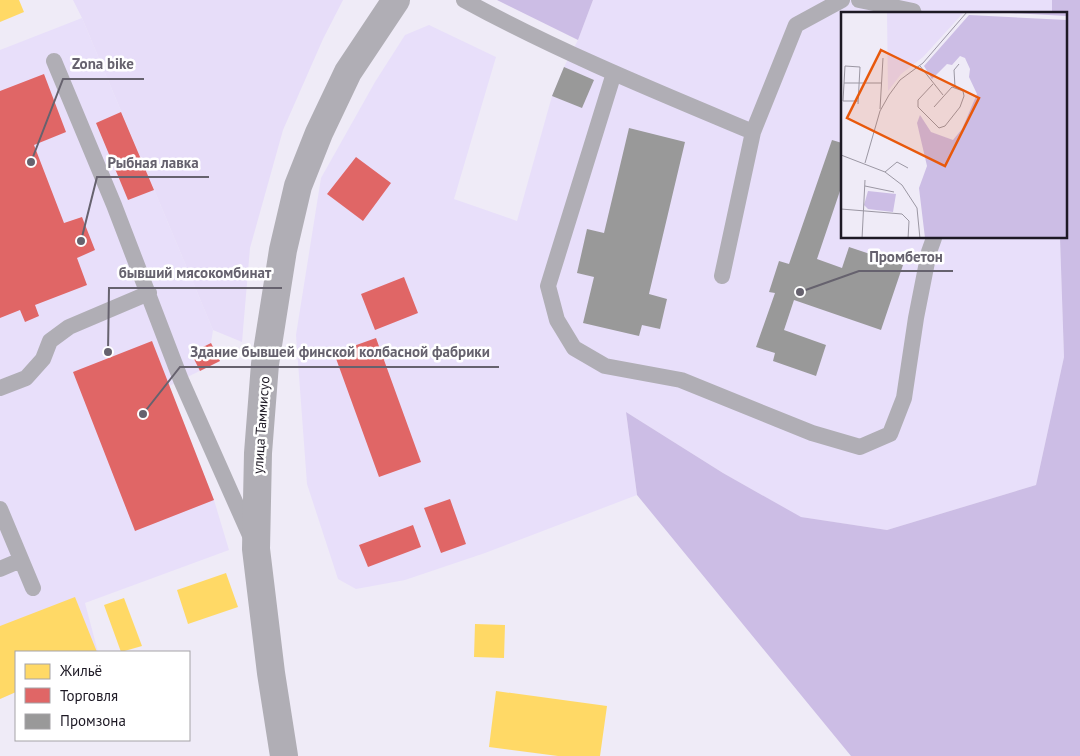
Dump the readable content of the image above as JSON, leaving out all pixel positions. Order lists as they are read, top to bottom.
{
  "streets": {
    "street": ["улица Таммисуо"]
  },
  "places": [
    "Zona bike",
    "Рыбная лавка",
    "Промбетон",
    "бывший мясокомбинат",
    "Здание бывшей финской колбасной фабрики"
  ],
  "legend": ["Жильё", "Торговля", "Промзона"]
}
